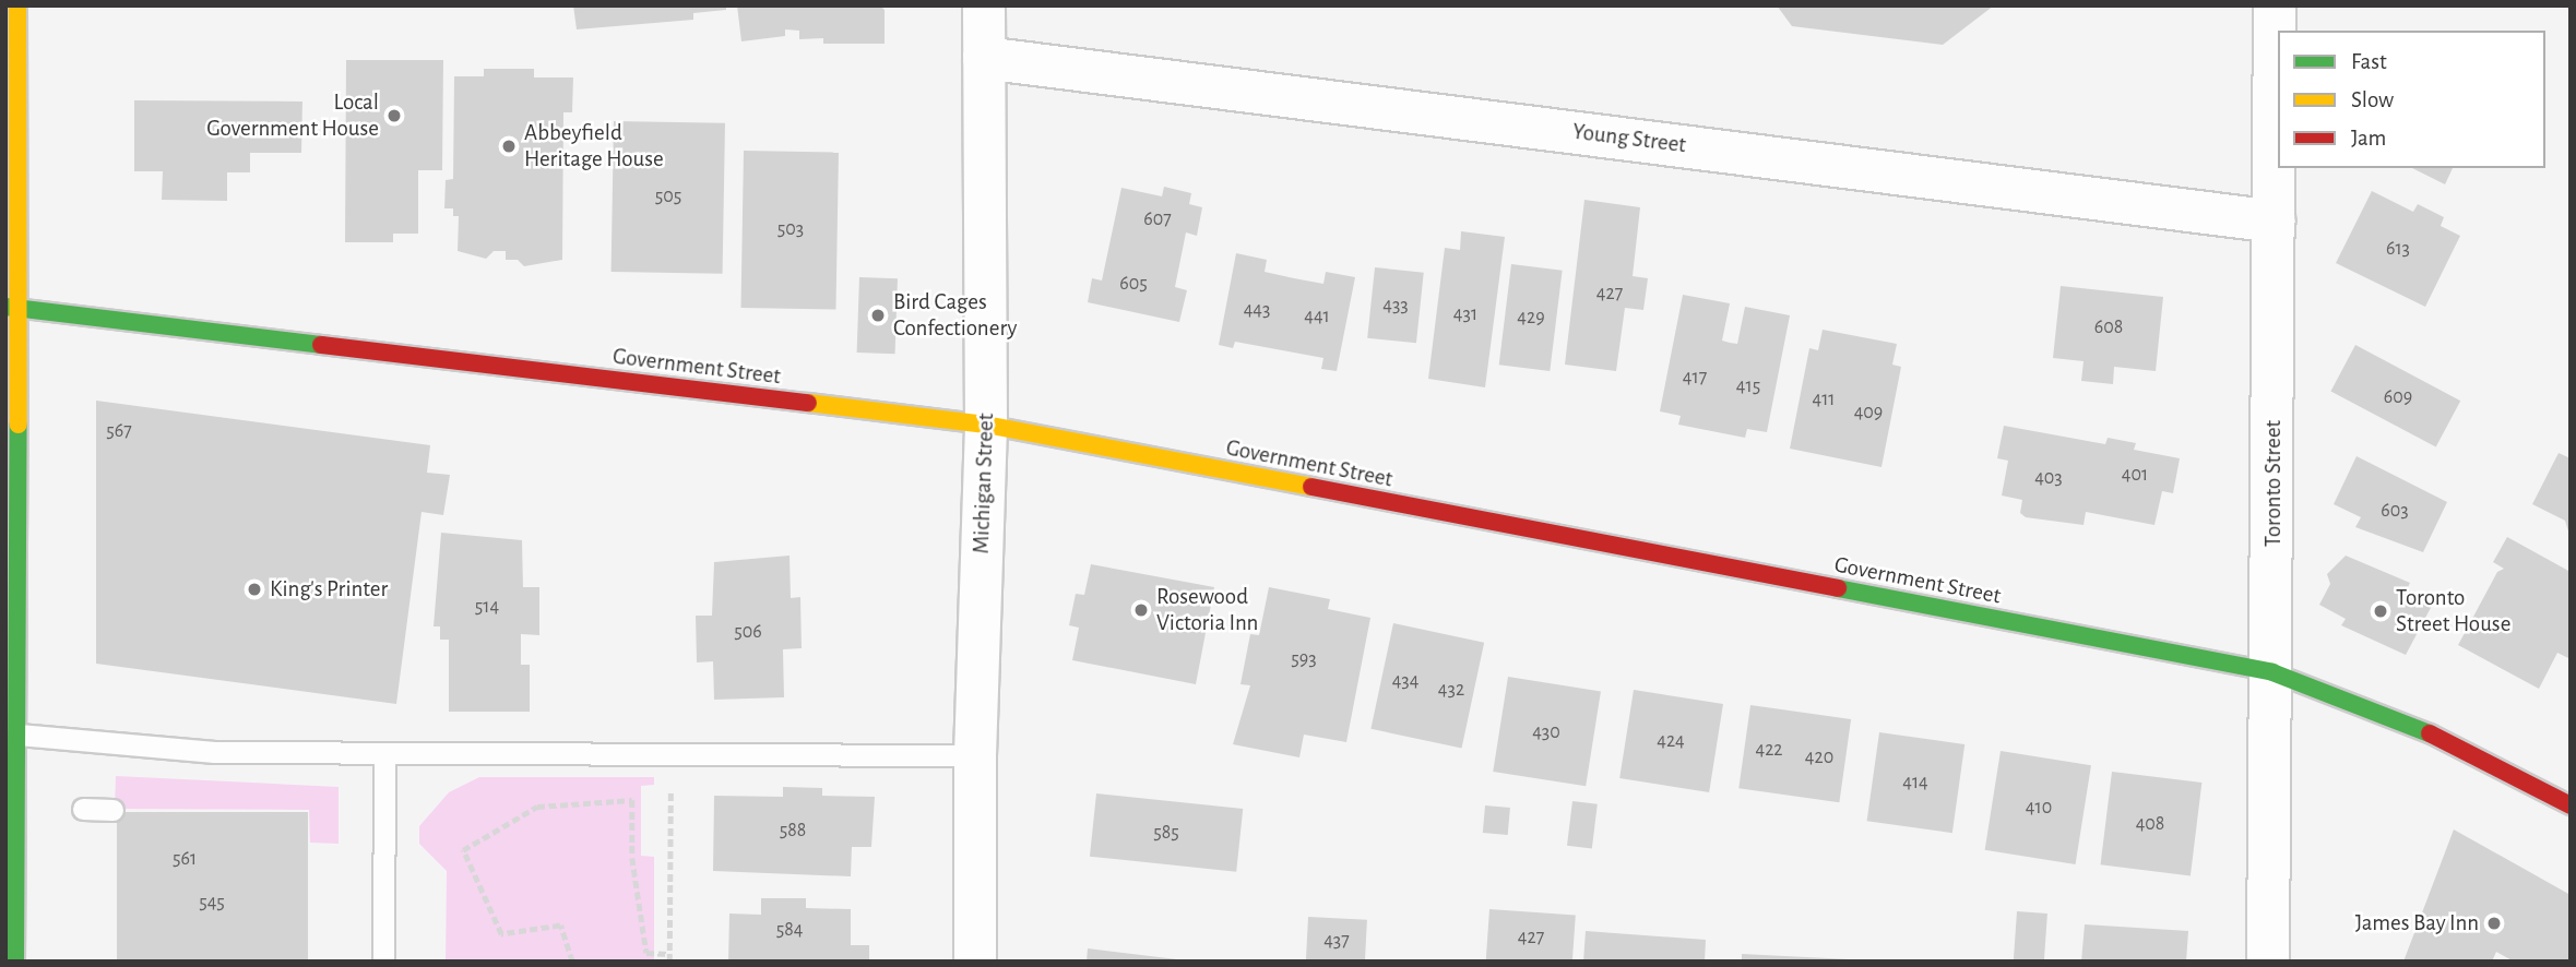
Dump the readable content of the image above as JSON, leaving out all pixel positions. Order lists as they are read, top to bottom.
{
  "streets": {
    "street": [
      "Young Street",
      "Government Street",
      "Michigan Street",
      "Toronto Street"
    ]
  },
  "crossings": [
    ["Young Street", "Michigan Street"],
    ["Young Street", "Toronto Street"],
    ["Government Street", "Michigan Street"],
    ["Government Street", "Toronto Street"]
  ],
  "places": [
    "Local Government House",
    "Abbeyfield Heritage House",
    "Bird Cages Confectionery",
    "King's Printer",
    "Rosewood Victoria Inn",
    "Toronto Street House",
    "James Bay Inn"
  ],
  "house_numbers": [
    "505",
    "607",
    "503",
    "613",
    "605",
    "427",
    "433",
    "443",
    "431",
    "441",
    "429",
    "608",
    "417",
    "415",
    "609",
    "411",
    "409",
    "567",
    "401",
    "403",
    "603",
    "514",
    "506",
    "593",
    "434",
    "432",
    "430",
    "424",
    "422",
    "420",
    "414",
    "410",
    "408",
    "588",
    "585",
    "561",
    "545",
    "584",
    "427",
    "437"
  ],
  "legend": ["Fast", "Slow", "Jam"]
}
